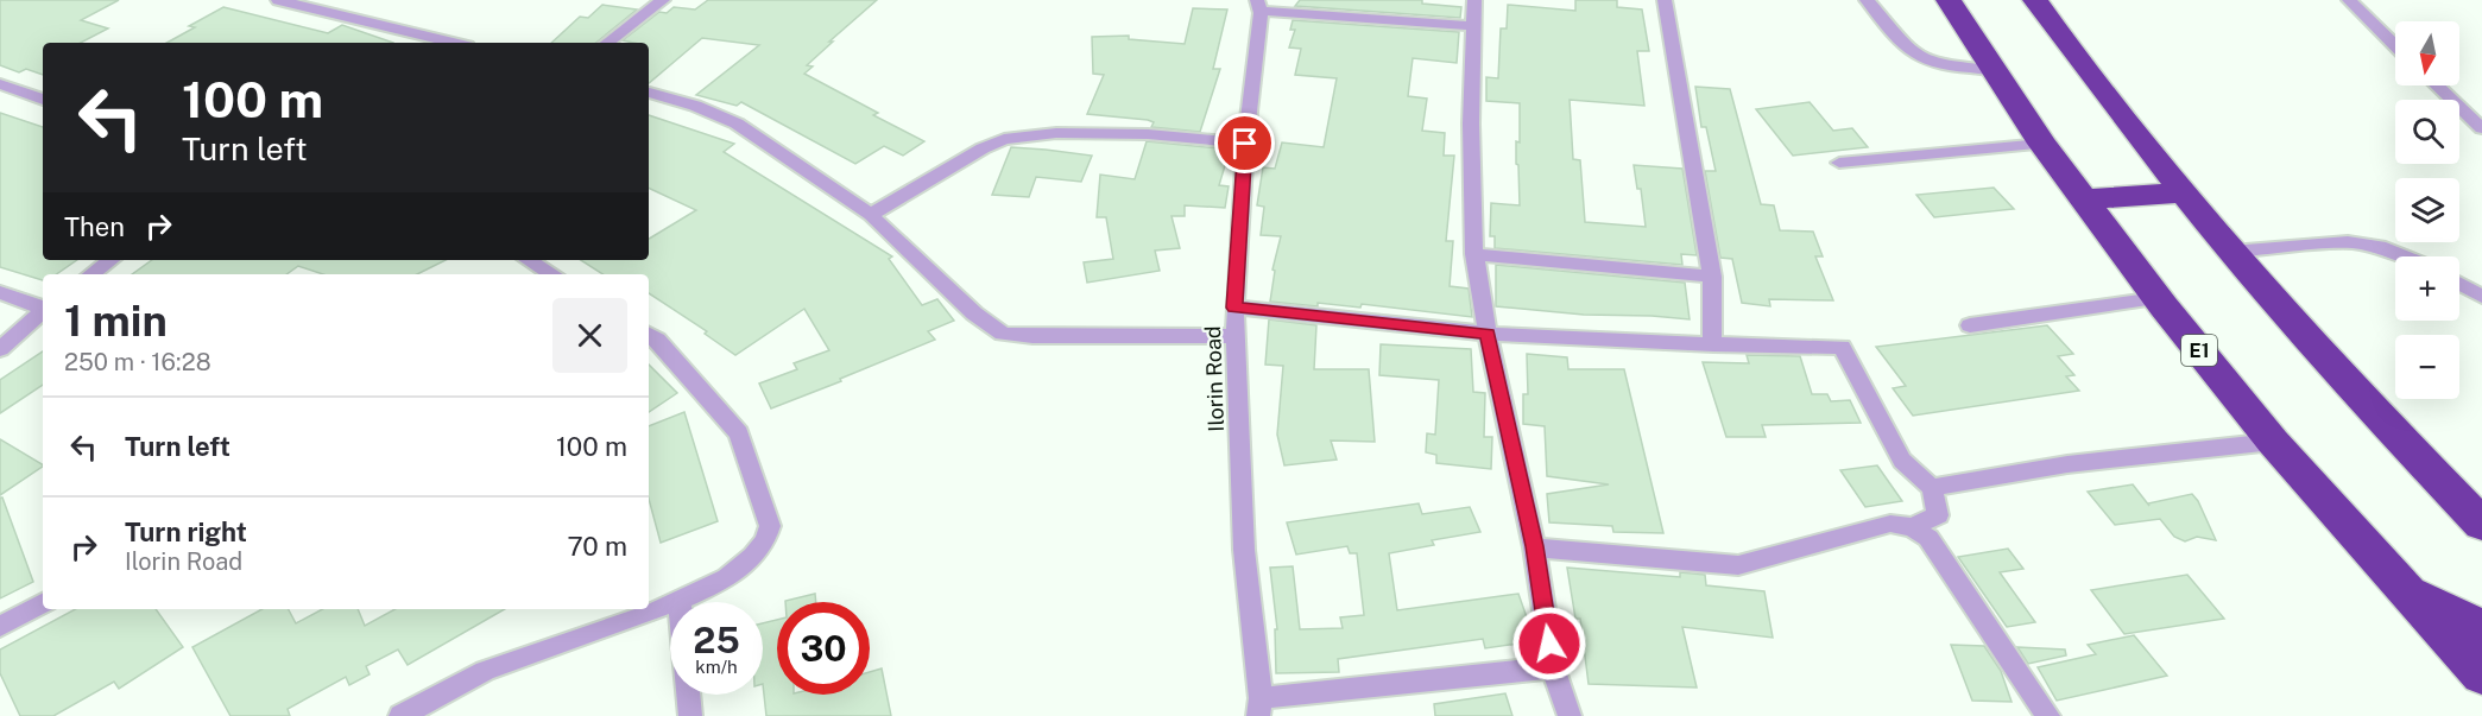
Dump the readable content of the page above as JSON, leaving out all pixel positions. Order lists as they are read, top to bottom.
{
  "streets": {
    "highway": ["E1"],
    "street": ["Ilorin Road"]
  },
  "north": "bottom",
  "page": {
    "map_buttons": ["+", "−"],
    "turn": ["100 m", "Turn left"],
    "then": "Then",
    "heading": ["1 min", "250 m · 16:28"],
    "list": [
      {
        "name": "Turn left",
        "value": "100 m"
      },
      {
        "name": "Turn right",
        "note": "Ilorin Road",
        "value": "70 m"
      }
    ],
    "speed": "25 km/h",
    "limit": "30"
  }
}
